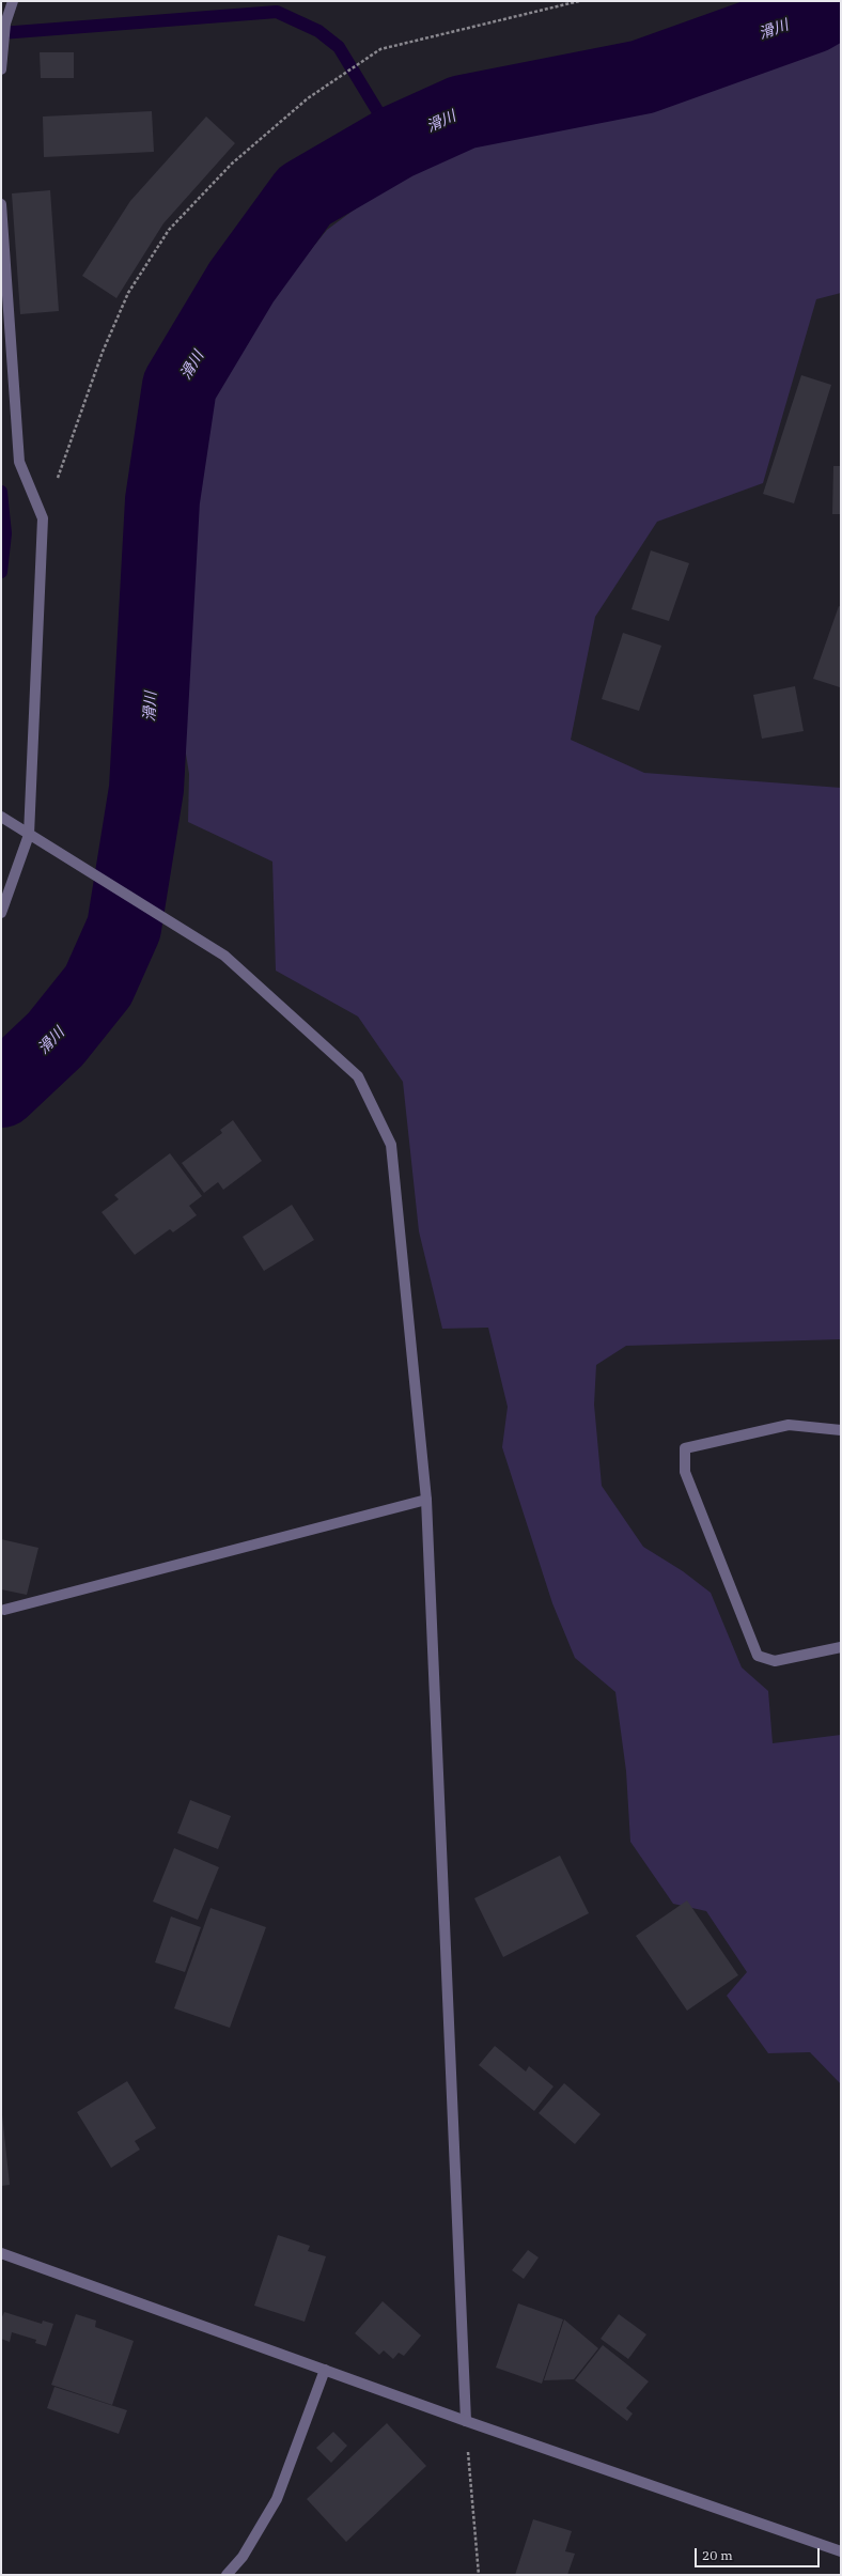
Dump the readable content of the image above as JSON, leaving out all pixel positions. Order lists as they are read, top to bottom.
{
  "water": ["滑川"],
  "scale_bar": "20 m"
}
